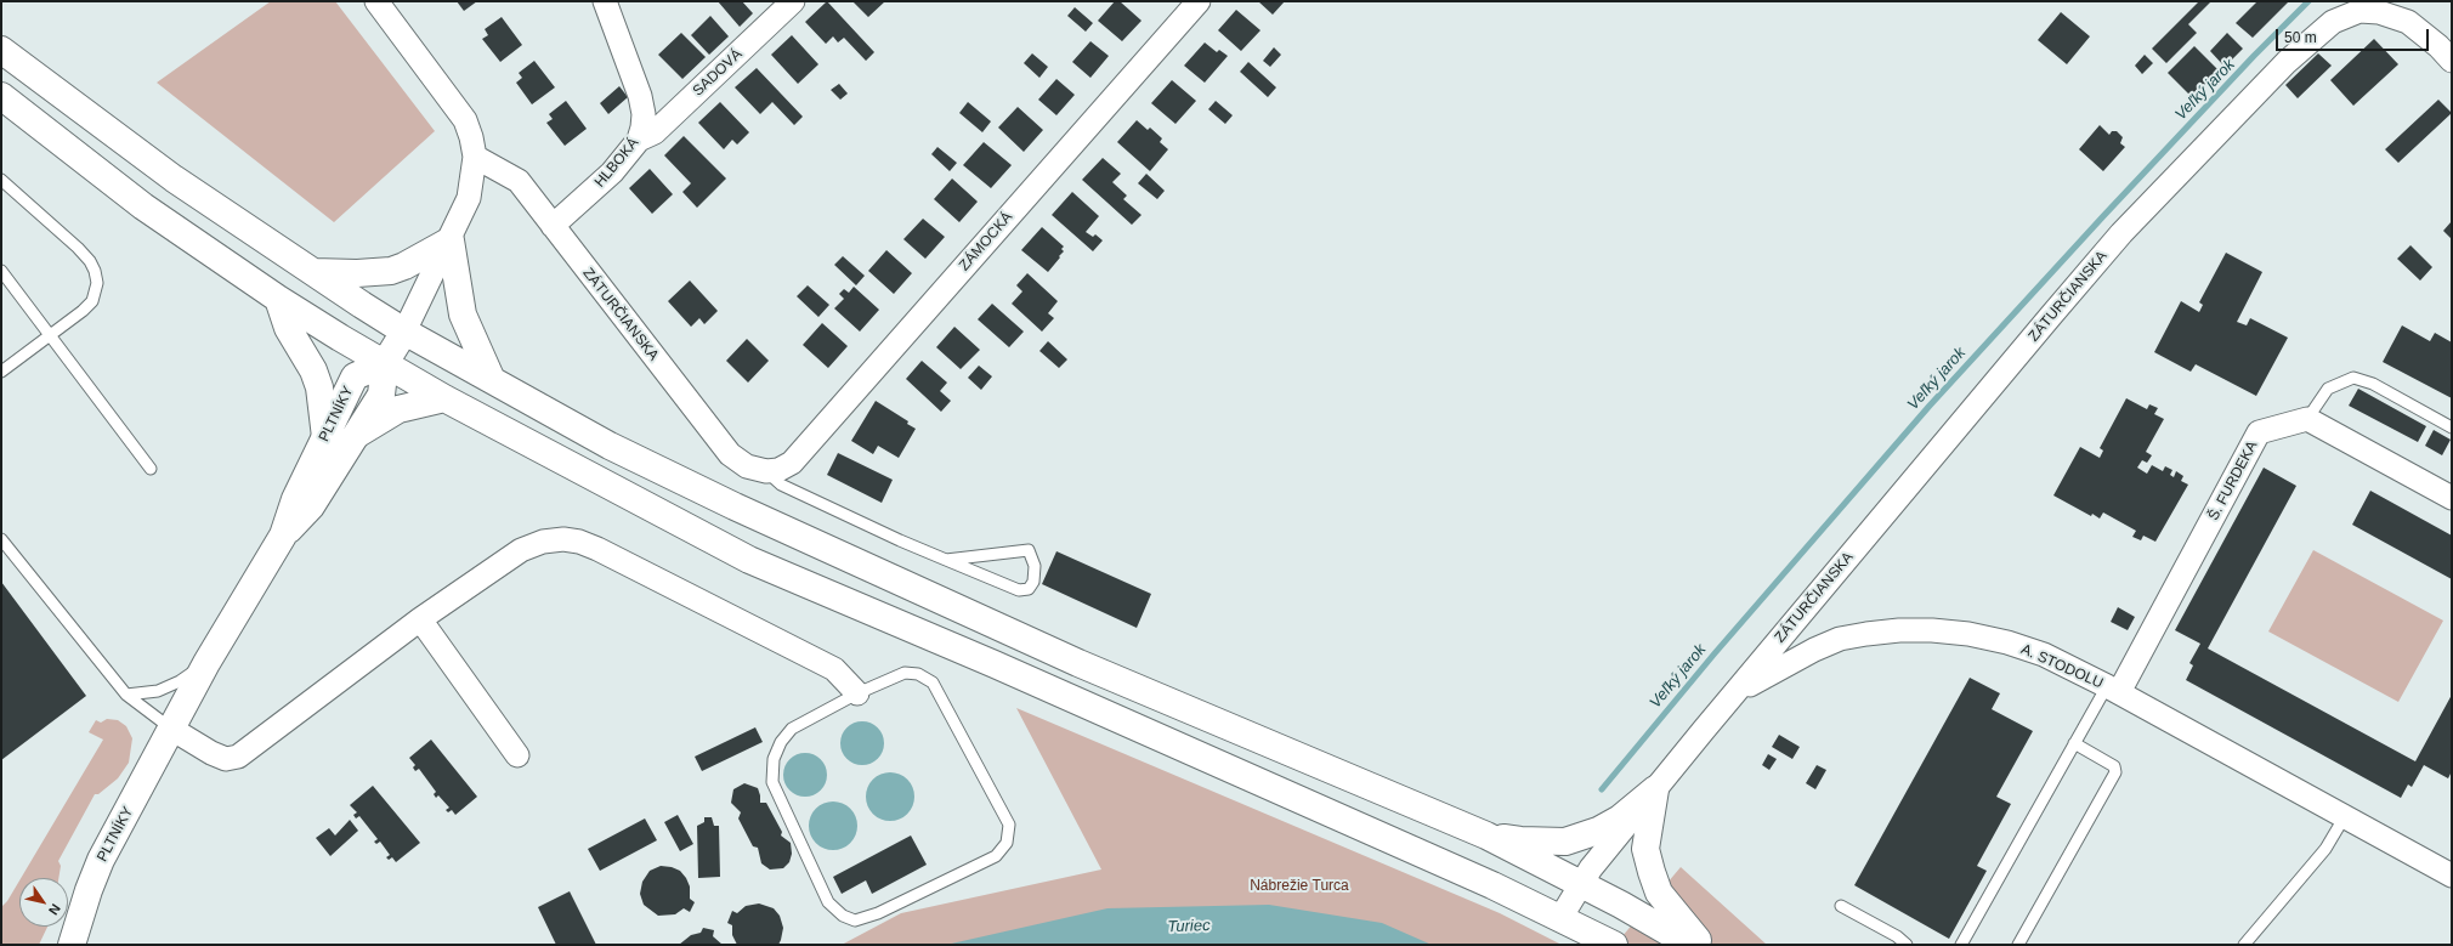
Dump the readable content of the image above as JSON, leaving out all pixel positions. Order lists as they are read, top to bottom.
{
  "streets": {
    "main road": ["PLTNÍKY"],
    "street": [
      "SADOVÁ",
      "HLBOKÁ",
      "ZÁMOCKÁ",
      "ZÁTURČIANSKA",
      "Š. FURDEKA",
      "A. STODOLU"
    ]
  },
  "crossings": [
    ["SADOVÁ", "HLBOKÁ"],
    ["HLBOKÁ", "ZÁTURČIANSKA"],
    ["ZÁMOCKÁ", "ZÁTURČIANSKA"],
    ["ZÁTURČIANSKA", "A. STODOLU"],
    ["Š. FURDEKA", "A. STODOLU"]
  ],
  "water": ["Veľký jarok", "Turiec"],
  "parks": ["Nábrežie Turca"],
  "scale_bar": "50 m",
  "north": "bottom right"
}
